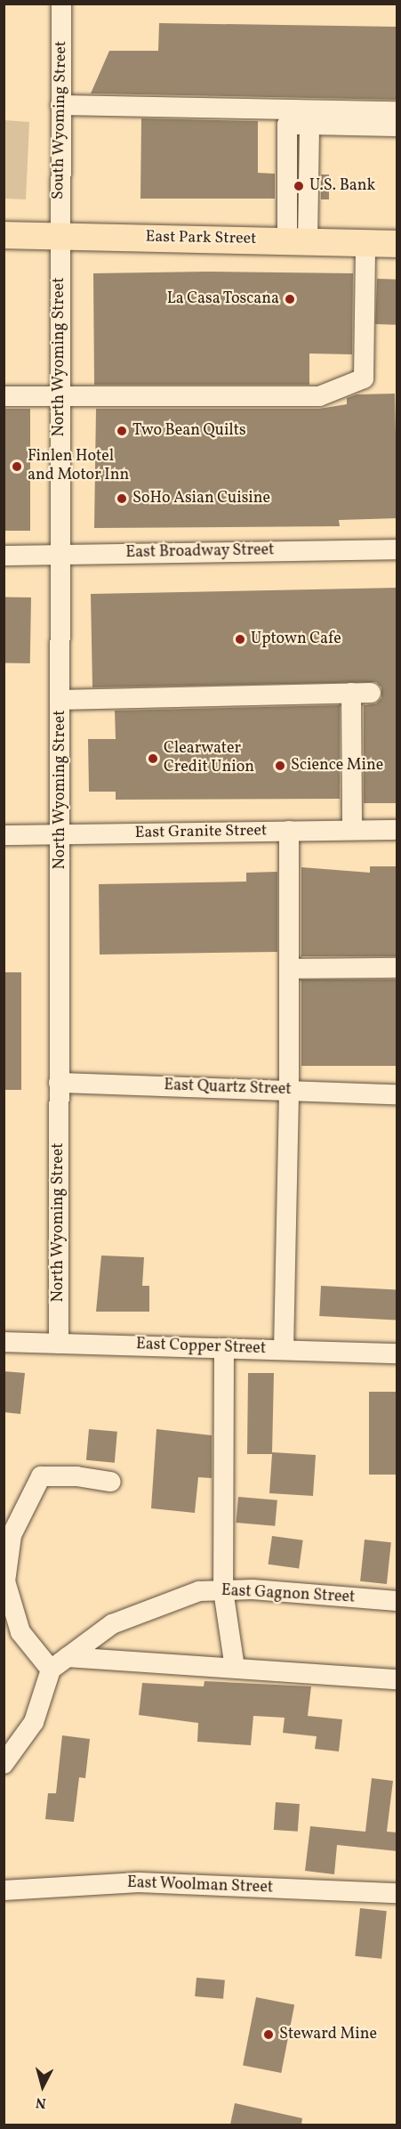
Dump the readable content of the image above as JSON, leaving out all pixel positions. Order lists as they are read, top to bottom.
{
  "streets": {
    "main road": ["East Park Street"],
    "street": [
      "South Wyoming Street",
      "North Wyoming Street",
      "East Broadway Street",
      "East Granite Street",
      "East Quartz Street",
      "East Copper Street",
      "East Gagnon Street",
      "East Woolman Street"
    ]
  },
  "crossings": [
    ["South Wyoming Street", "East Park Street"],
    ["South Wyoming Street", "North Wyoming Street"],
    ["East Park Street", "North Wyoming Street"],
    ["North Wyoming Street", "East Broadway Street"],
    ["North Wyoming Street", "East Granite Street"],
    ["North Wyoming Street", "East Quartz Street"],
    ["North Wyoming Street", "East Copper Street"]
  ],
  "places": [
    "U.S. Bank",
    "La Casa Toscana",
    "Two Bean Quilts",
    "Finlen Hotel and Motor Inn",
    "SoHo Asian Cuisine",
    "Uptown Cafe",
    "Clearwater Credit Union",
    "Science Mine",
    "Steward Mine"
  ],
  "north": "bottom"
}
